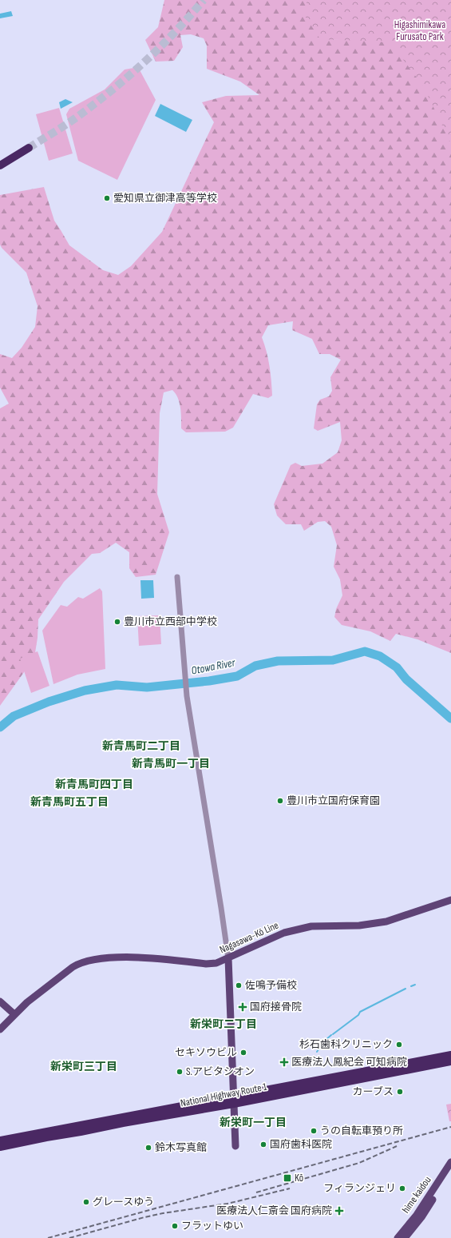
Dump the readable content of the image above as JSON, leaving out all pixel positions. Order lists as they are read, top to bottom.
{
  "streets": {
    "highway": ["National Highway Route 1"],
    "main road": ["Nagasawa-Kō Line", "hime kaidou"]
  },
  "districts": [
    "新青馬町二丁目",
    "新青馬町一丁目",
    "新青馬町四丁目",
    "新青馬町五丁目",
    "新栄町二丁目",
    "新栄町三丁目",
    "新栄町一丁目"
  ],
  "water": ["Otowa River"],
  "parks": ["Higashimikawa Furusato Park"],
  "places": {
    "other": [
      "愛知県立御津高等学校",
      "豊川市立西部中学校",
      "豊川市立国府保育園",
      "佐鳴予備校",
      "杉石歯科クリニック",
      "セキソウビル",
      "S.アビタシオン",
      "カーブス",
      "うの自転車預り所",
      "国府歯科医院",
      "鈴木写真館",
      "フィランジェリ",
      "グレースゆう",
      "フラットゆい"
    ],
    "health": ["国府接骨院", "医療法人鳳紀会 可知病院", "医療法人仁斎会 国府病院"],
    "transit": ["Kō"]
  }
}
